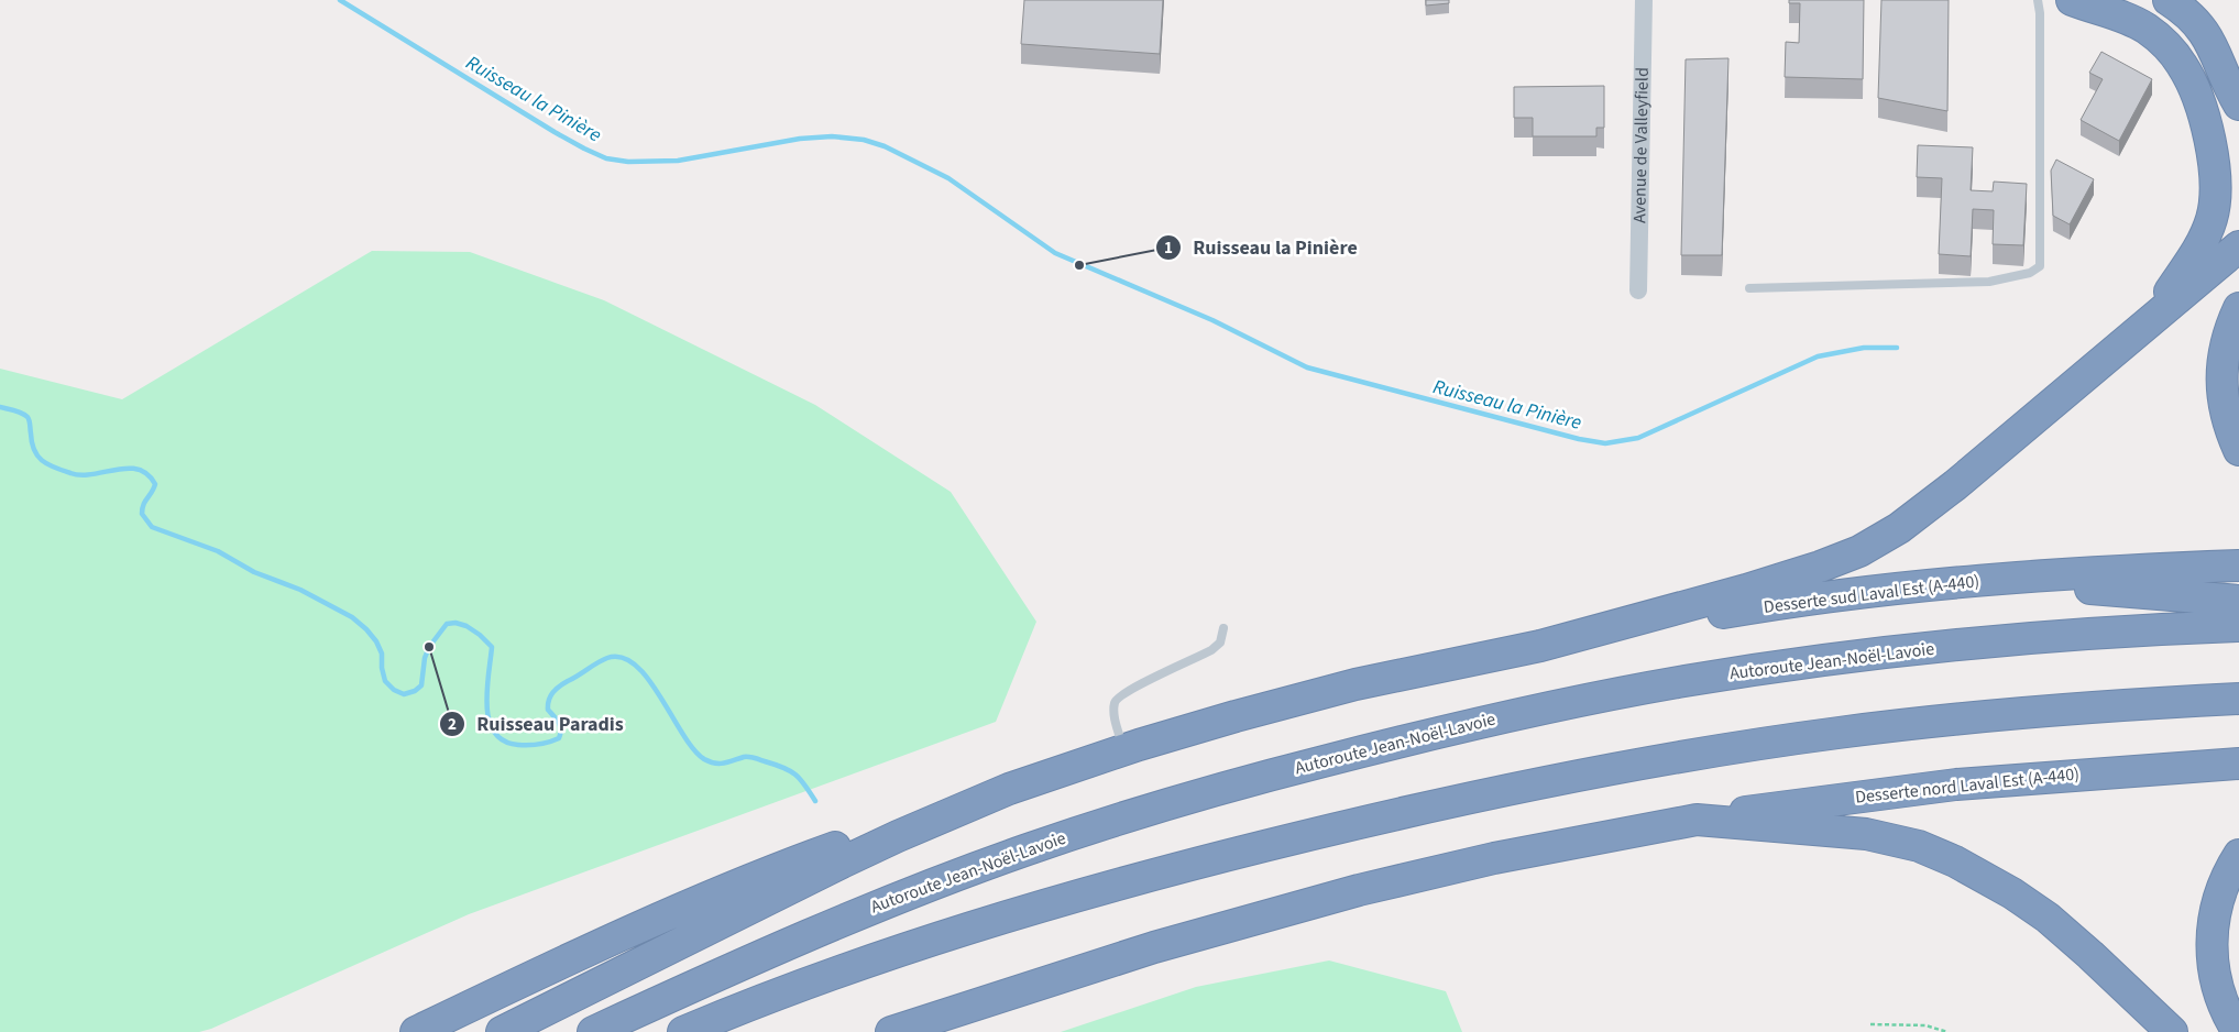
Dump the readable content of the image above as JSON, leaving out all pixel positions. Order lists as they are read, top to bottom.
{
  "streets": {
    "highway": ["Desserte sud Laval Est (A-440)", "Autoroute Jean-Noël-Lavoie", "Desserte nord Laval Est (A-440)"],
    "street": ["Avenue de Valleyfield"]
  },
  "water": ["Ruisseau la Pinière"],
  "places": ["Ruisseau la Pinière", "Ruisseau Paradis"]
}
